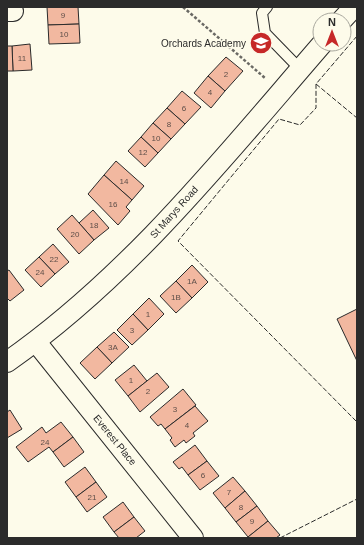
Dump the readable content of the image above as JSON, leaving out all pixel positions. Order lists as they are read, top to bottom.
{
  "streets": {
    "street": ["St Marys Road", "Everest Place"]
  },
  "crossings": [
    ["St Marys Road", "Everest Place"]
  ],
  "places": {
    "school or university": ["Orchards Academy"]
  },
  "house_numbers": [
    "9",
    "10",
    "11",
    "2",
    "4",
    "6",
    "8",
    "10",
    "12",
    "14",
    "16",
    "18",
    "20",
    "22",
    "24",
    "1A",
    "1B",
    "1",
    "3",
    "3A",
    "1",
    "2",
    "3",
    "4",
    "24",
    "6",
    "7",
    "21",
    "8",
    "9"
  ],
  "north": "top"
}
